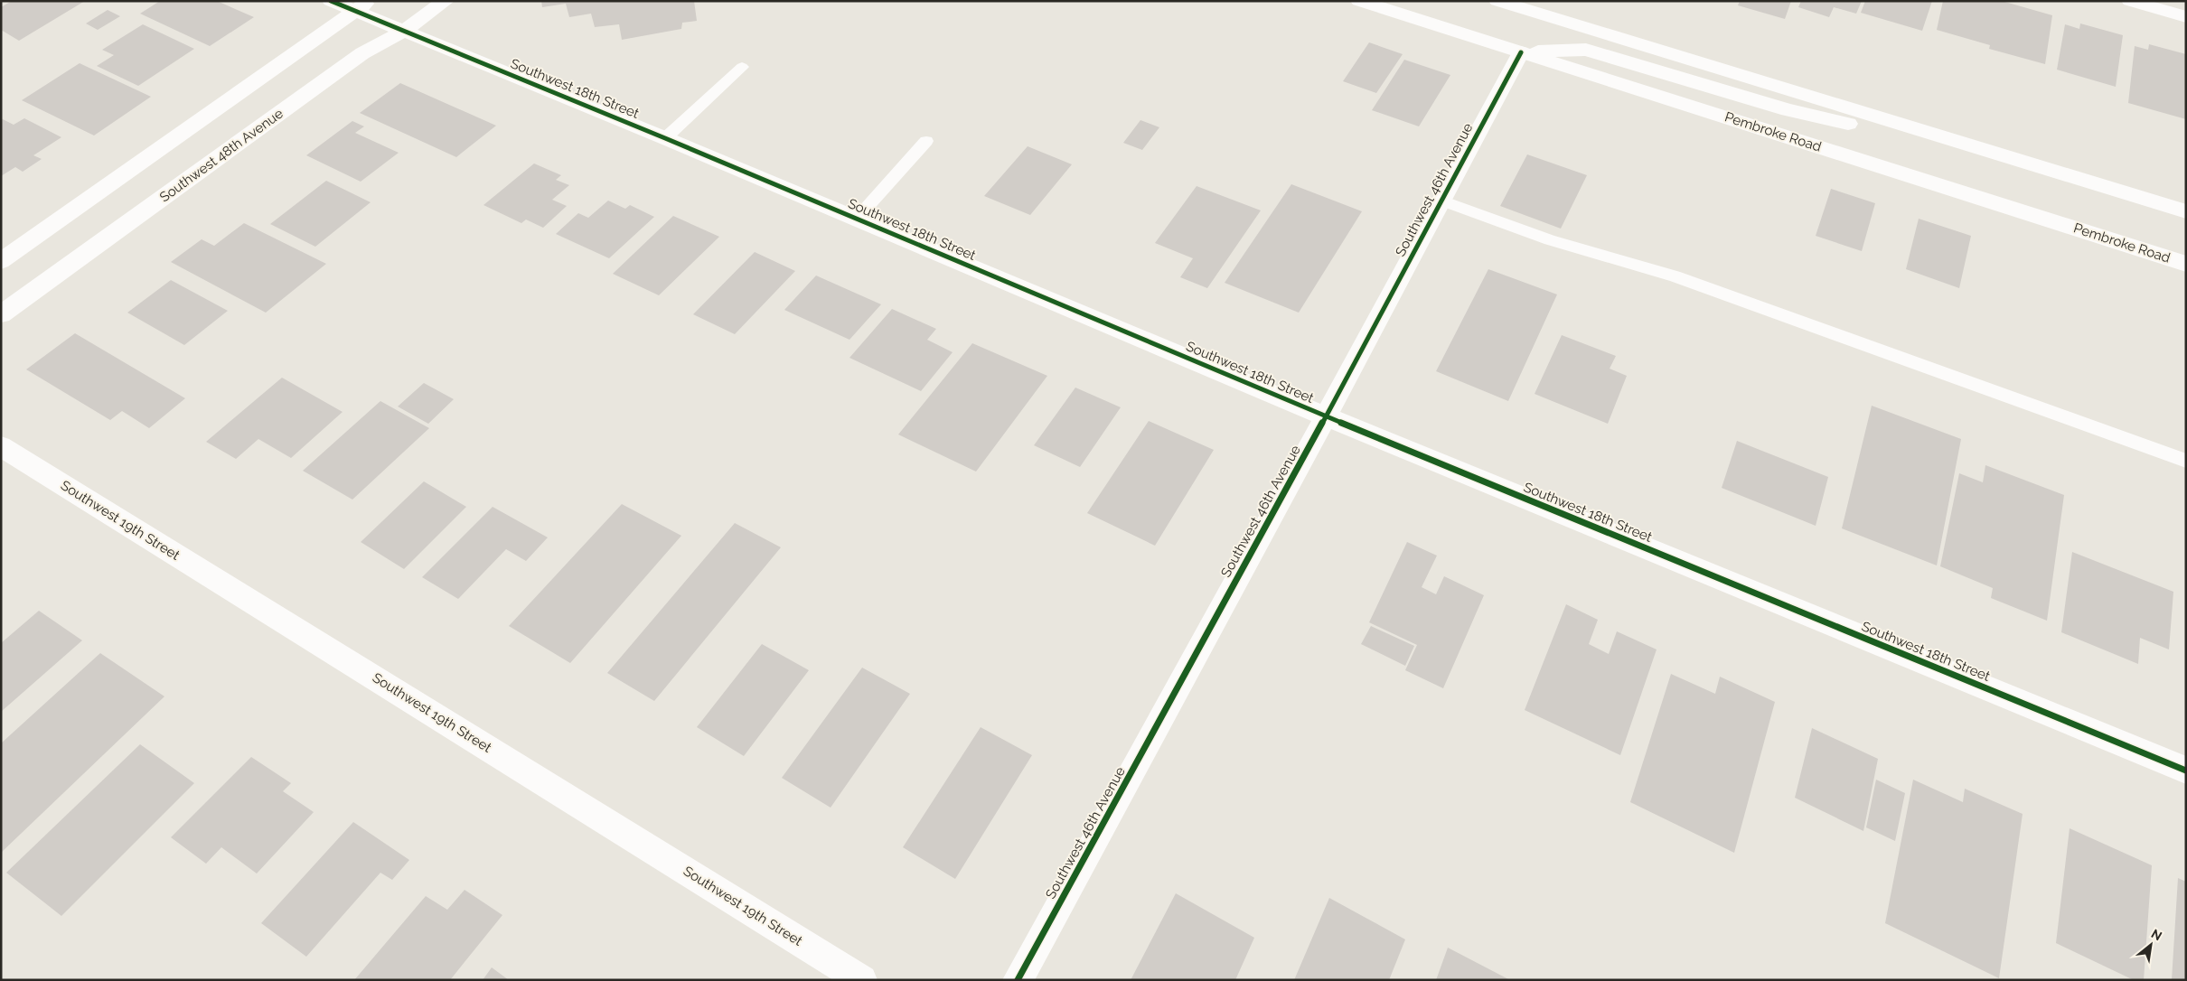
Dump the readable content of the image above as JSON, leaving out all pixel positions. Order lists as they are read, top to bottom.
{
  "streets": {
    "street": [
      "Southwest 18th Street",
      "Pembroke Road",
      "Southwest 48th Avenue",
      "Southwest 46th Avenue",
      "Southwest 19th Street"
    ]
  },
  "crossings": [
    ["Southwest 18th Street", "Southwest 48th Avenue"],
    ["Southwest 18th Street", "Southwest 46th Avenue"],
    ["Pembroke Road", "Southwest 46th Avenue"]
  ],
  "north": "top right"
}
